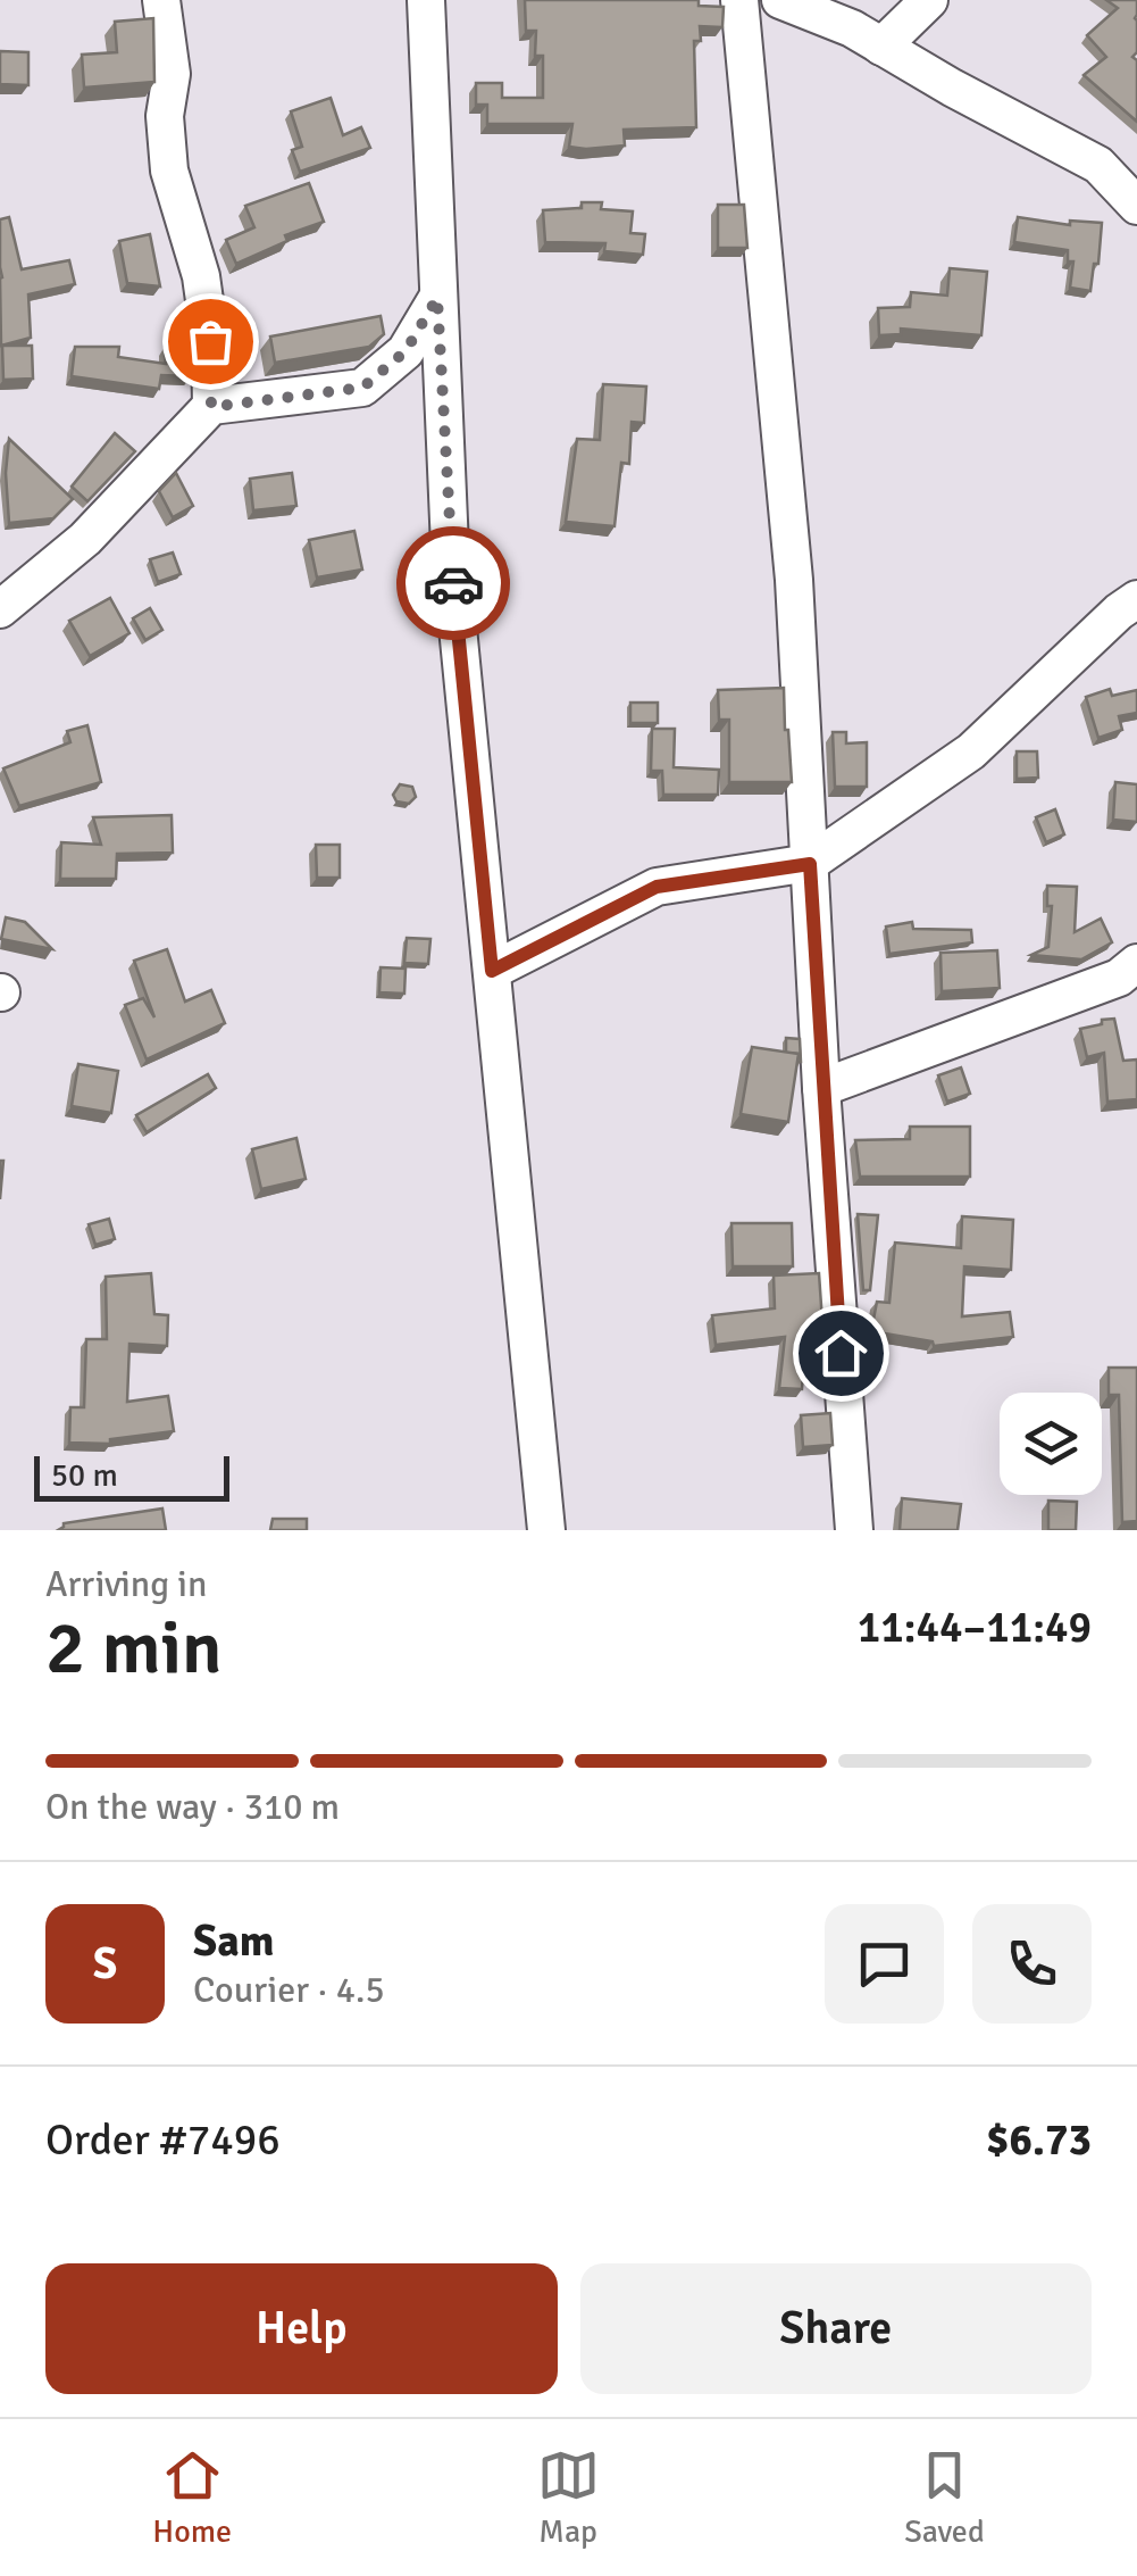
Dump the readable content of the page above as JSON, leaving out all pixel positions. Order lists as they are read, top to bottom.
{
  "scale_bar": "50 m",
  "page": {
    "scale": "50 m",
    "heading": ["2 min", "Arriving in", "11:44–11:49"],
    "panel": [
      "Sam",
      "Courier · 4.5",
      "Order #7496",
      "$6.73"
    ],
    "bar": "On the way · 310 m",
    "round": "S",
    "buttons": ["Help", "Share"],
    "tabs": ["Home", "Map", "Saved"]
  }
}
